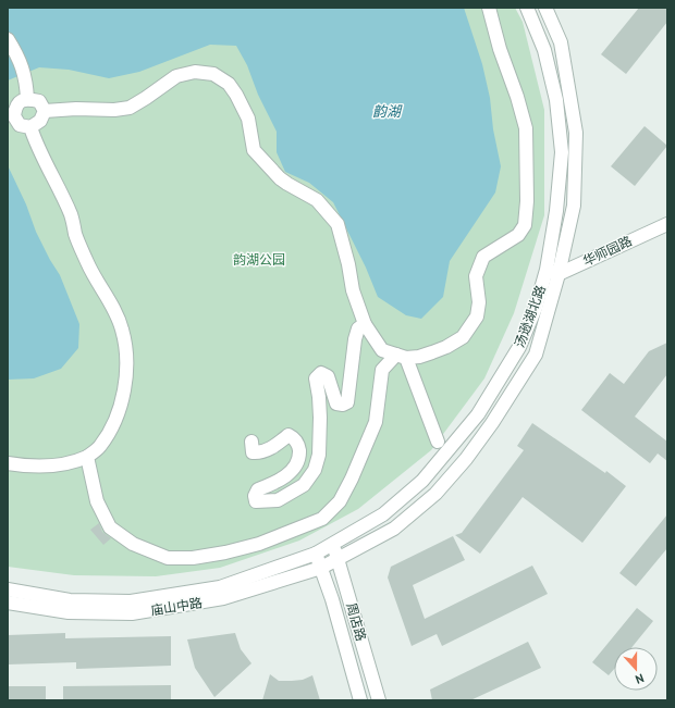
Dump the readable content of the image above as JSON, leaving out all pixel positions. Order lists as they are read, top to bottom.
{
  "streets": {
    "street": [
      "华师园路",
      "汤逊湖北路",
      "庙山中路",
      "周店路"
    ]
  },
  "crossings": [
    ["华师园路", "汤逊湖北路"],
    ["汤逊湖北路", "庙山中路"],
    ["汤逊湖北路", "周店路"],
    ["庙山中路", "周店路"]
  ],
  "water": ["韵湖"],
  "parks": ["韵湖公园"],
  "north": "bottom"
}
